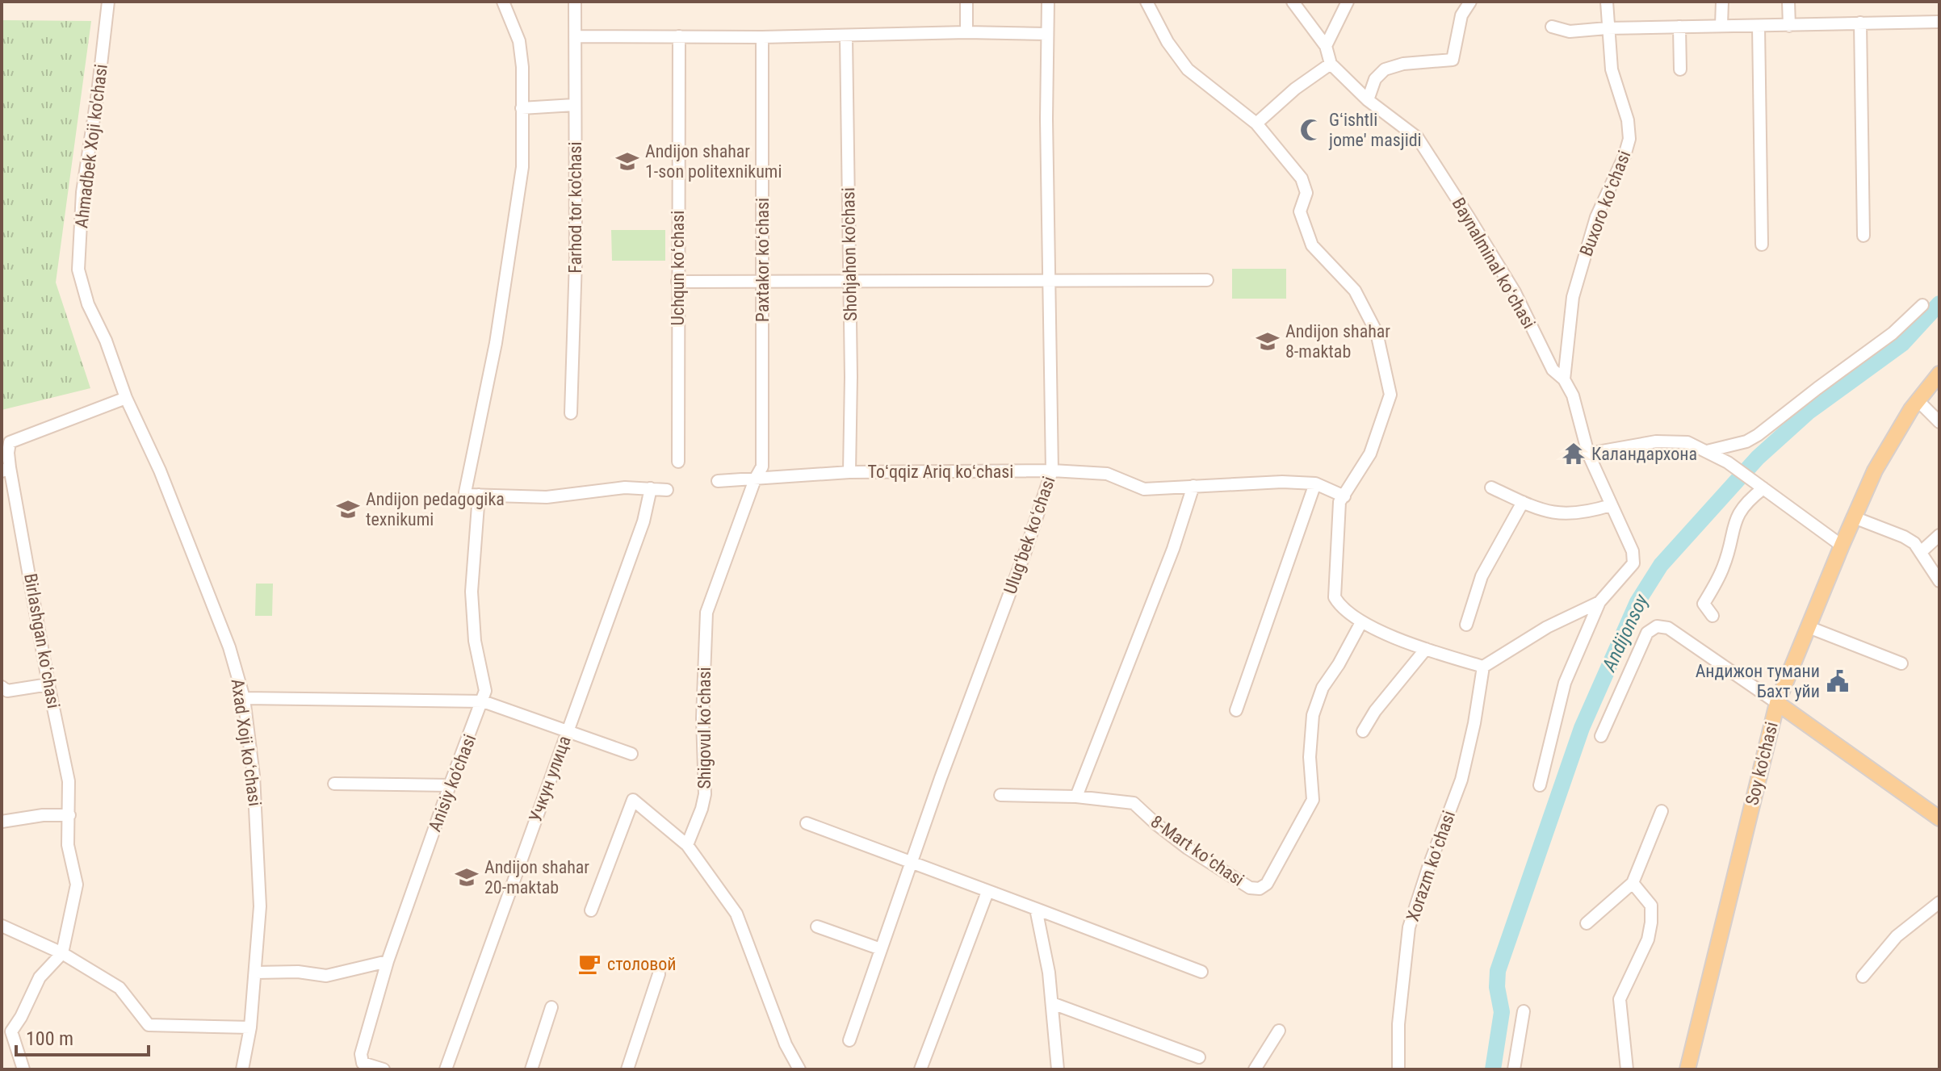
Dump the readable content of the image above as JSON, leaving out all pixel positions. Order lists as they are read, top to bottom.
{
  "streets": {
    "main road": ["Soy ko'chasi"],
    "street": [
      "Ahmadbek Xoji ko'chasi",
      "Buxoro koʻchasi",
      "Farhod tor ko'chasi",
      "Shohjahon ko'chasi",
      "Paxtakor koʻchasi",
      "Baynalminal koʻchasi",
      "Uchqun koʻchasi",
      "Toʻqqiz Ariq koʻchasi",
      "Ulugʻbek koʻchasi",
      "Birlashgan koʻchasi",
      "Shigovul koʻchasi",
      "Axad Xoji koʻchasi",
      "Учкун улица",
      "Anisiy ko'chasi",
      "8-Mart koʻchasi",
      "Xorazm koʻchasi"
    ]
  },
  "crossings": [
    ["Ahmadbek Xoji ko'chasi", "Birlashgan koʻchasi"],
    ["Ahmadbek Xoji ko'chasi", "Axad Xoji koʻchasi"],
    ["Buxoro koʻchasi", "Baynalminal koʻchasi"],
    ["Shohjahon ko'chasi", "Toʻqqiz Ariq koʻchasi"],
    ["Paxtakor koʻchasi", "Toʻqqiz Ariq koʻchasi"],
    ["Paxtakor koʻchasi", "Shigovul koʻchasi"],
    ["Toʻqqiz Ariq koʻchasi", "Ulugʻbek koʻchasi"],
    ["Toʻqqiz Ariq koʻchasi", "Shigovul koʻchasi"],
    ["Birlashgan koʻchasi", "Axad Xoji koʻchasi"]
  ],
  "water": ["Andijonsoy"],
  "places": {
    "mosque": ["Gʻishtli jome' masjidi"],
    "school or university": [
      "Andijon shahar 1-son politexnikumi",
      "Andijon shahar 8-maktab",
      "Andijon pedagogika texnikumi",
      "Andijon shahar 20-maktab"
    ],
    "temple": ["Каландархона"],
    "public building": ["Андижон тумани Бахт уйи"],
    "cafe": ["столовой"]
  },
  "scale_bar": "100 m"
}
